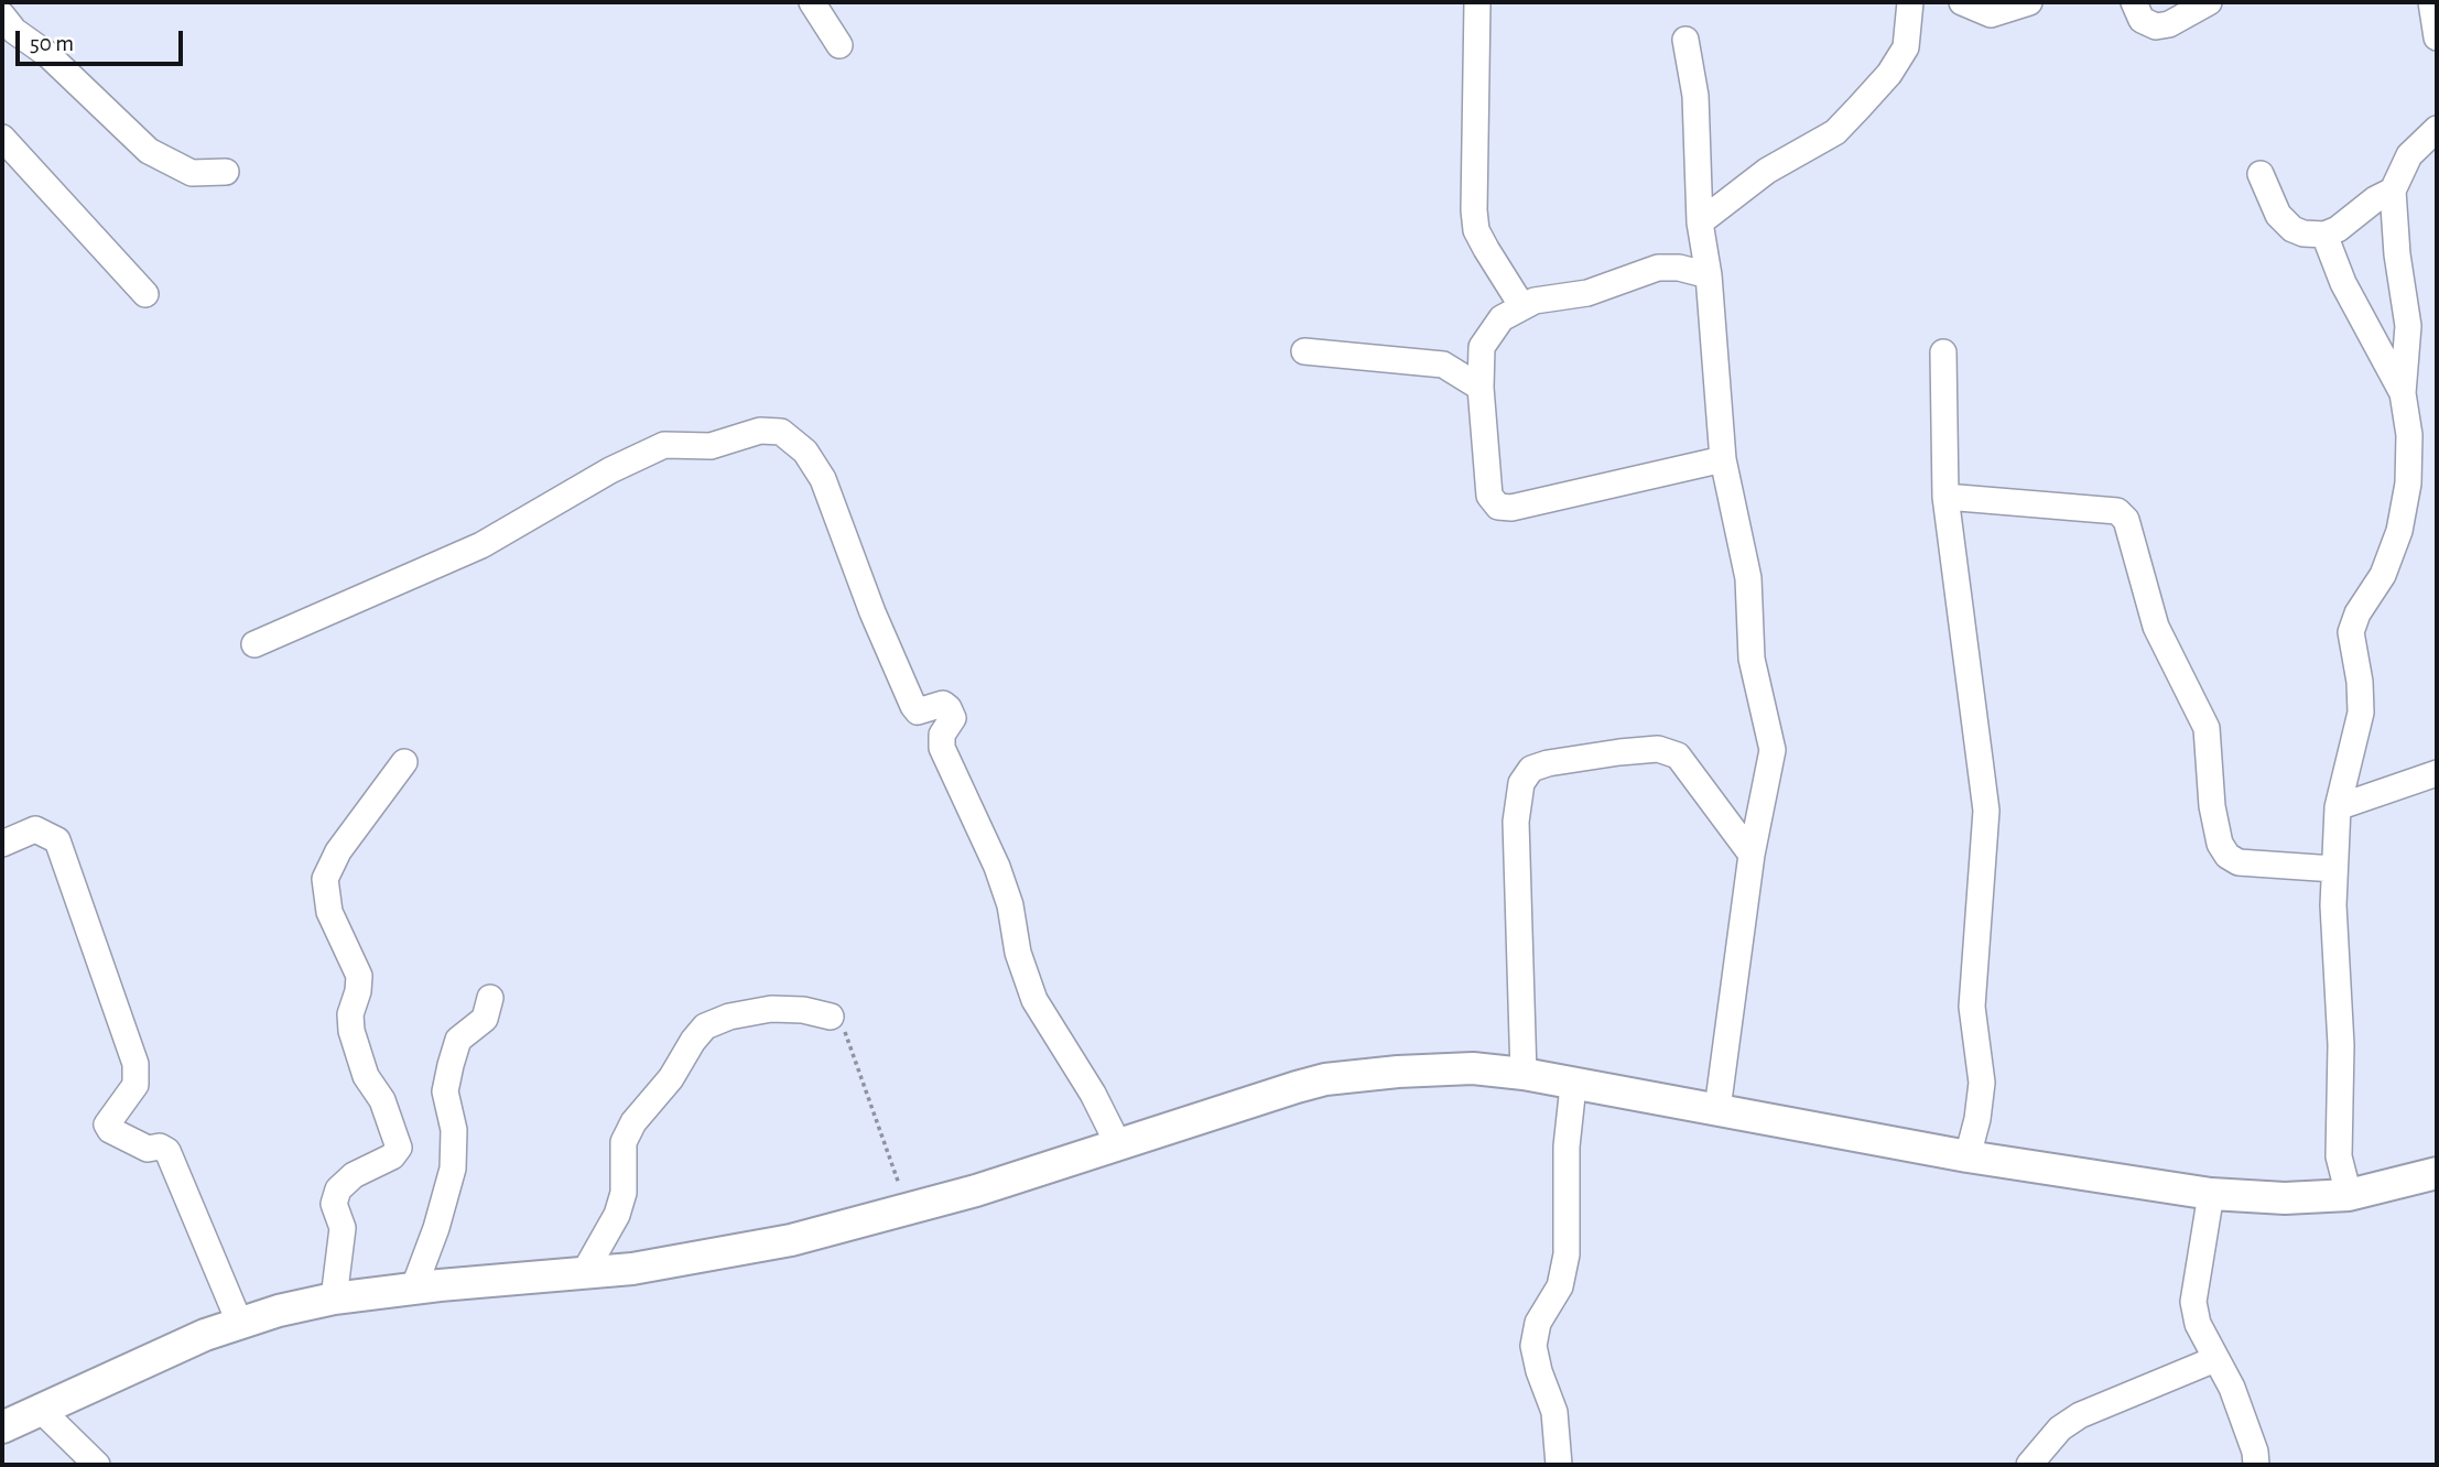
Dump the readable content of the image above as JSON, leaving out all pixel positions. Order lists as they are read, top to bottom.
{
  "scale_bar": "50 m"
}
